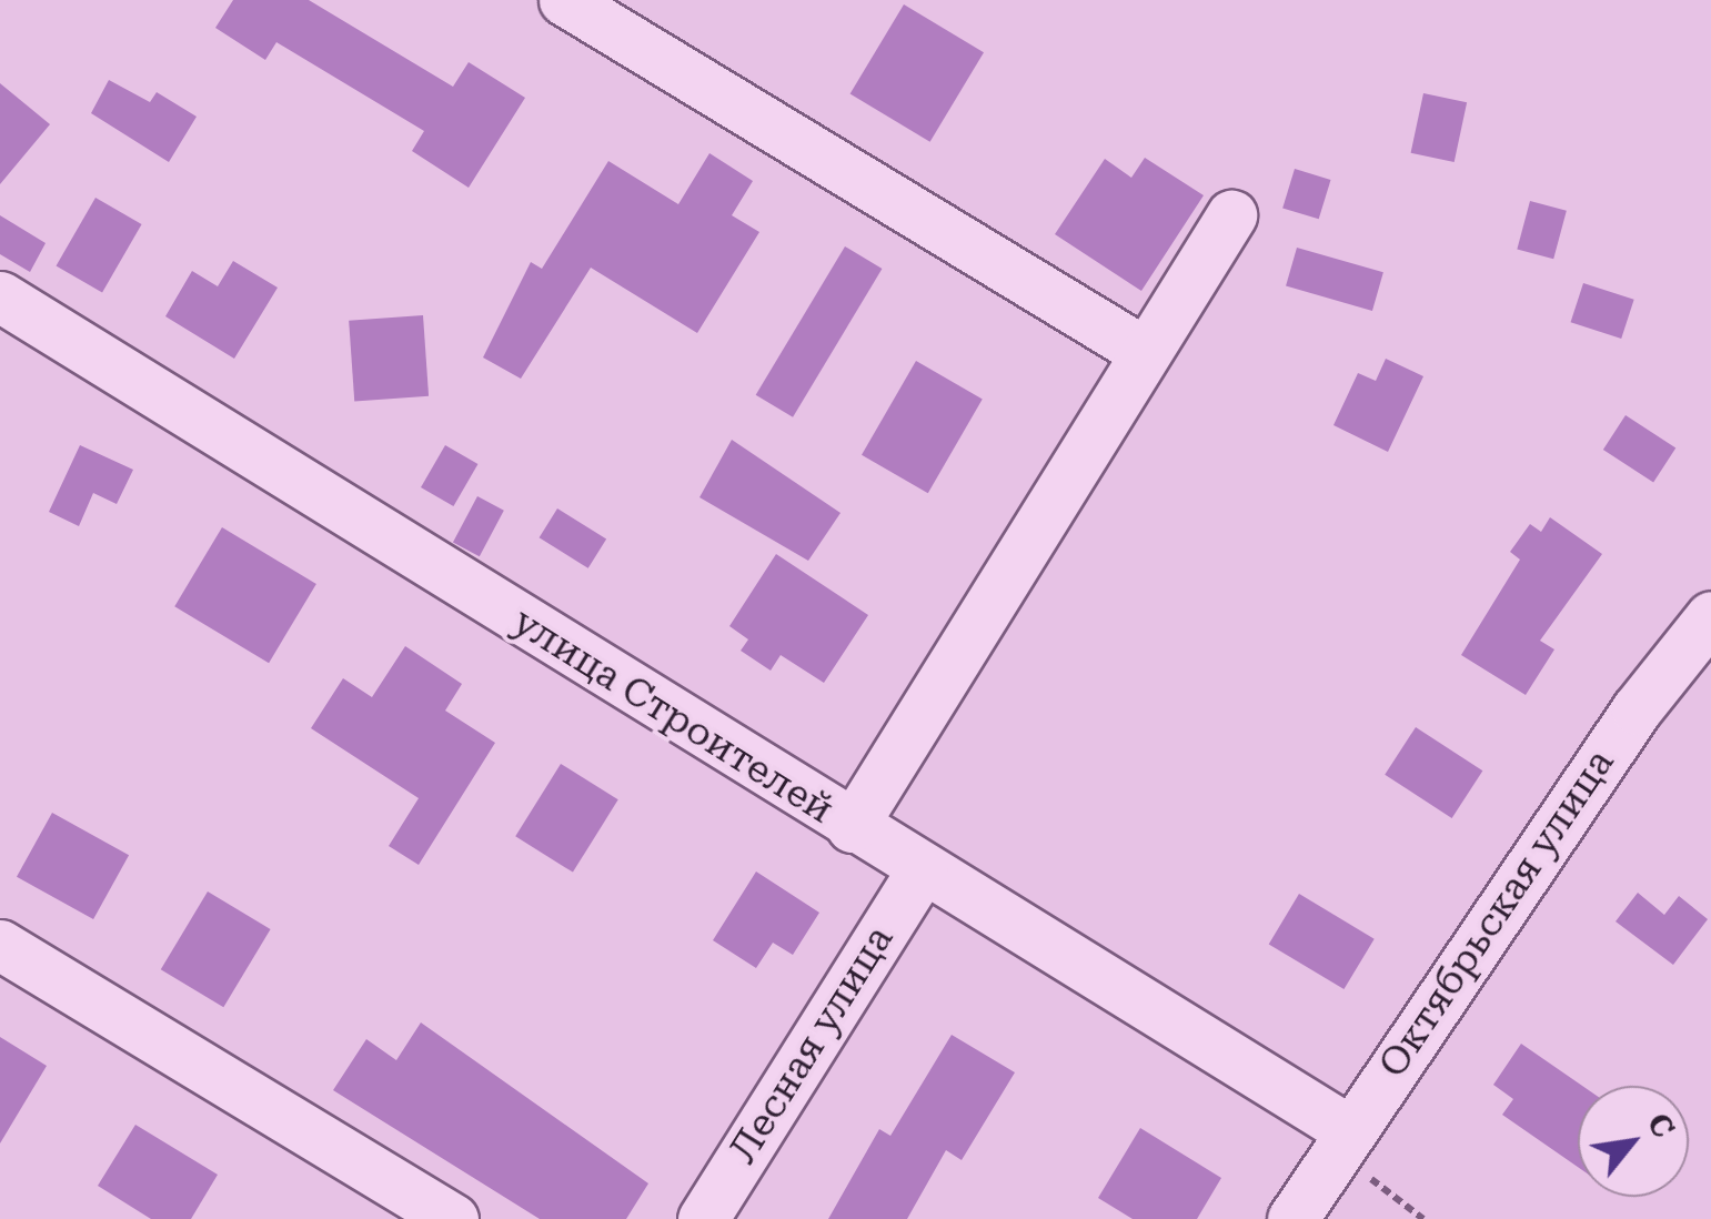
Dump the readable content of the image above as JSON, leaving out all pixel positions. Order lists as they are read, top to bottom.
{
  "streets": {
    "street": ["улица Строителей", "Октябрьская улица", "Лесная улица"]
  },
  "crossings": [
    ["улица Строителей", "Октябрьская улица"],
    ["улица Строителей", "Лесная улица"]
  ],
  "north": "top right"
}
